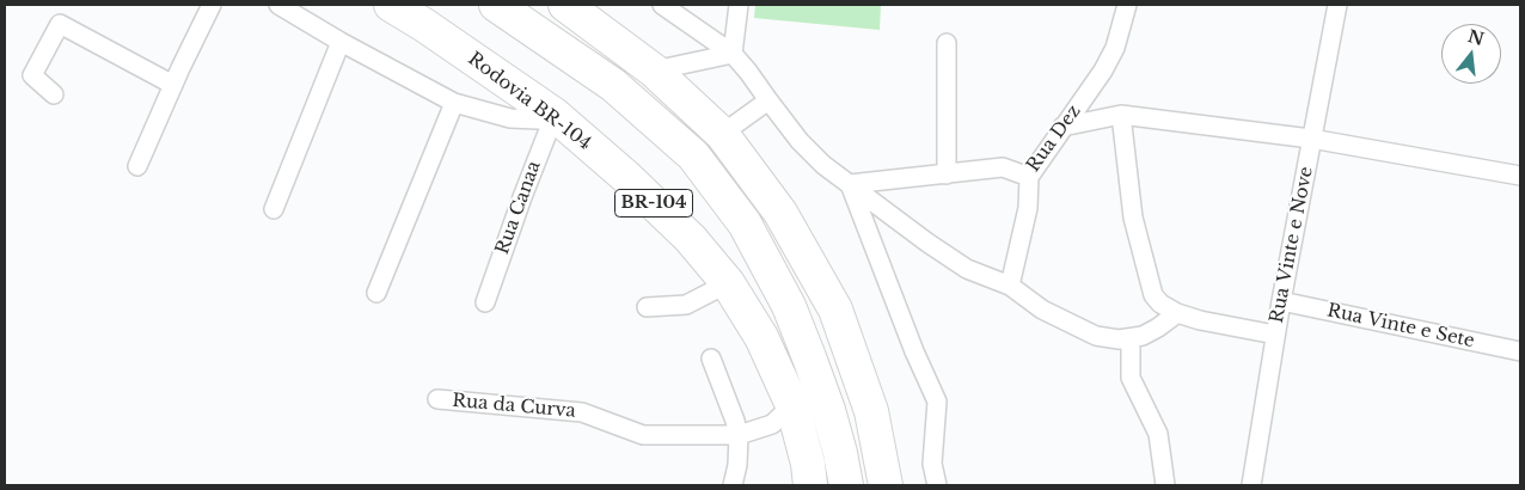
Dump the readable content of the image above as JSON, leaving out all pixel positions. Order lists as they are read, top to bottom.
{
  "streets": {
    "highway": ["Rodovia BR-104", "BR-104"],
    "street": [
      "Rua Dez",
      "Rua Canaa",
      "Rua Vinte e Nove",
      "Rua Vinte e Sete",
      "Rua da Curva"
    ]
  },
  "crossings": [
    ["Rodovia BR-104", "Rua Canaa"],
    ["Rodovia BR-104", "Rua da Curva"],
    ["Rua Vinte e Nove", "Rua Vinte e Sete"]
  ],
  "north": "top"
}
